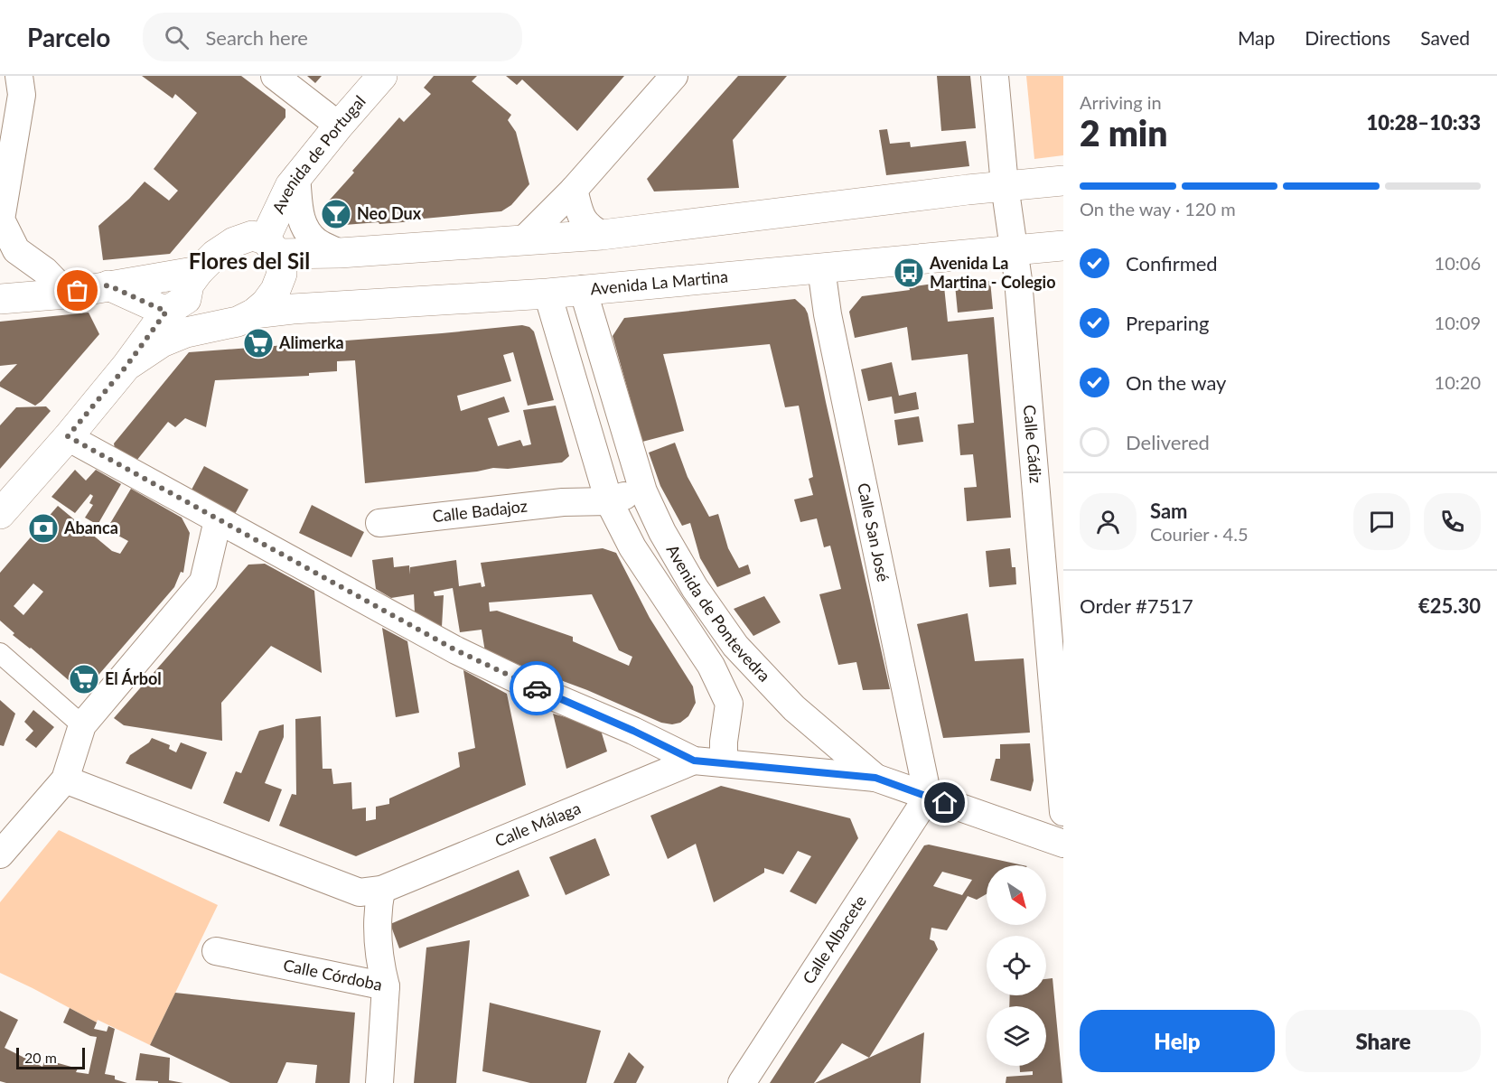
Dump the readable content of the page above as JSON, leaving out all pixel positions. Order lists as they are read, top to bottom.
{
  "streets": {
    "street": [
      "Avenida de Portugal",
      "Avenida La Martina",
      "Calle Cádiz",
      "Calle Badajoz",
      "Calle San José",
      "Avenida de Pontevedra",
      "Calle Málaga",
      "Calle Albacete",
      "Calle Córdoba"
    ]
  },
  "crossings": [
    ["Avenida de Portugal", "Avenida La Martina"],
    ["Avenida La Martina", "Calle Cádiz"],
    ["Avenida La Martina", "Calle San José"],
    ["Avenida La Martina", "Avenida de Pontevedra"],
    ["Calle Badajoz", "Avenida de Pontevedra"],
    ["Calle San José", "Avenida de Pontevedra"],
    ["Calle San José", "Calle Albacete"],
    ["Avenida de Pontevedra", "Calle Málaga"],
    ["Avenida de Pontevedra", "Calle Albacete"]
  ],
  "districts": ["Flores del Sil"],
  "places": {
    "bar": ["Neo Dux"],
    "bus stop": ["Avenida La Martina - Colegio"],
    "supermarket": ["Alimerka", "El Árbol"],
    "bank": ["Abanca"]
  },
  "scale_bar": "20 m",
  "north": "bottom right",
  "page": {
    "header": "Parcelo",
    "search": "Search here",
    "nav": ["Map", "Directions", "Saved"],
    "heading": ["2 min", "Arriving in", "10:28–10:33"],
    "panel": [
      "Sam",
      "Courier · 4.5",
      "Order #7517",
      "€25.30"
    ],
    "bar": "On the way · 120 m",
    "list": [
      ["Confirmed", "10:06"],
      ["Preparing", "10:09"],
      ["On the way", "10:20"],
      "Delivered"
    ],
    "buttons": ["Help", "Share"],
    "scale": "20 m"
  }
}
